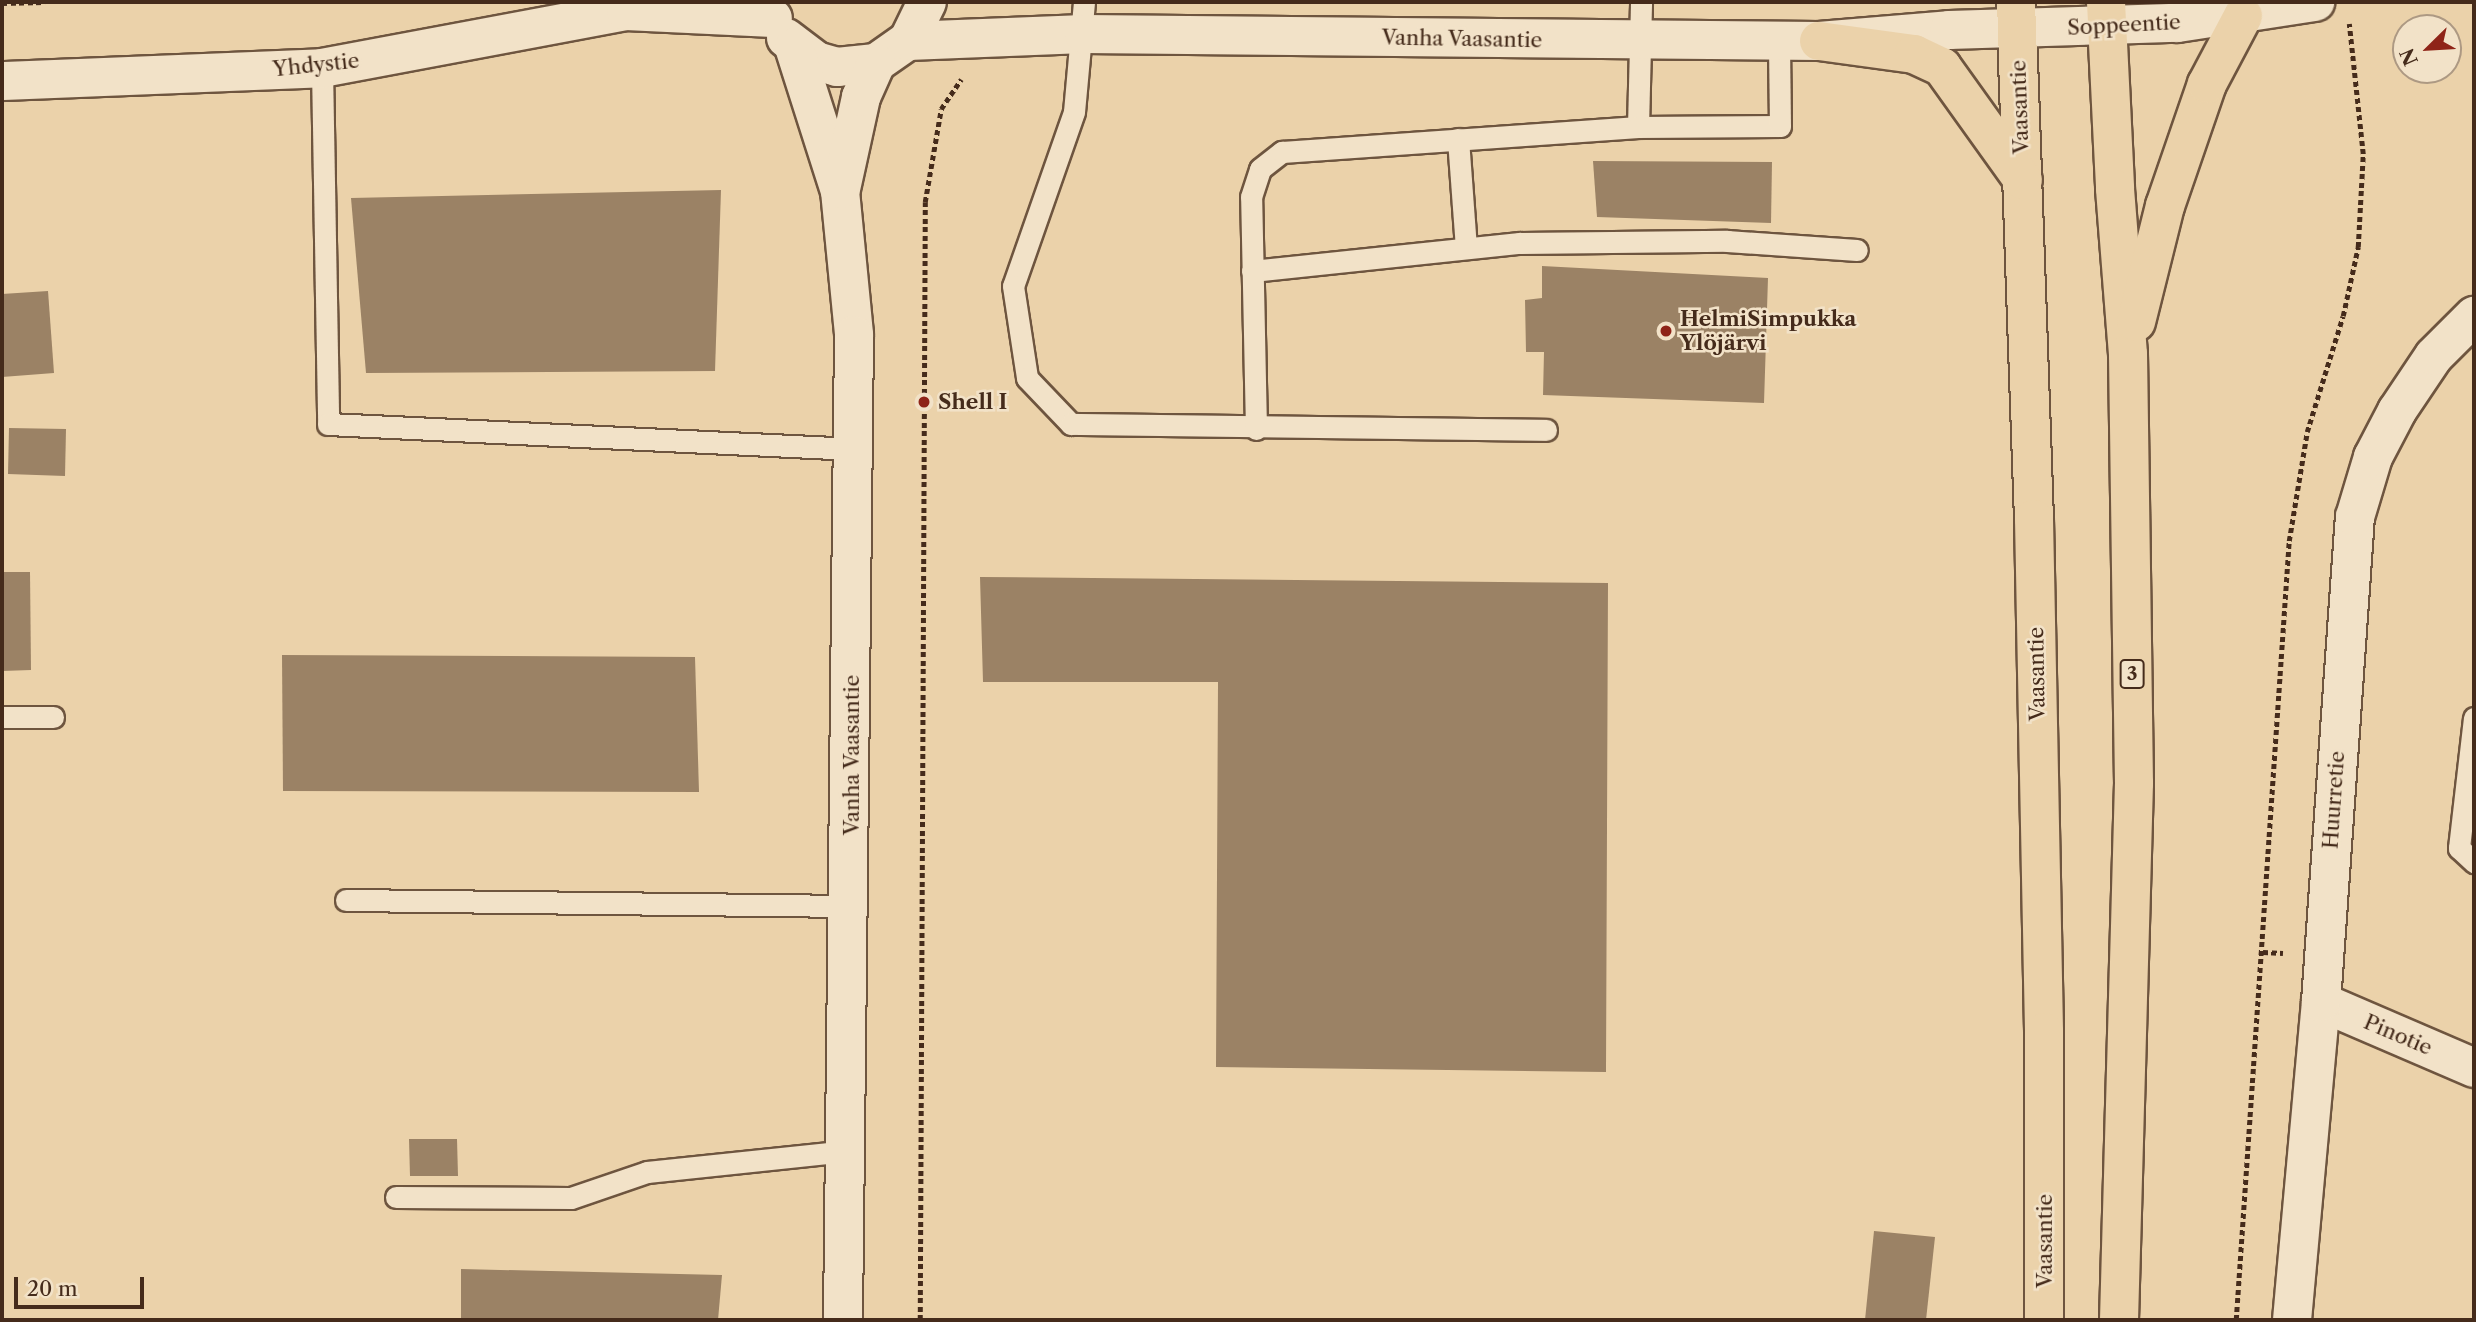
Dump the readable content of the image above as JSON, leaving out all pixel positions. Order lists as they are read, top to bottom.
{
  "streets": {
    "highway": ["Vaasantie", "3"],
    "main road": [
      "Soppeentie",
      "Vanha Vaasantie",
      "Yhdystie",
      "Huurretie",
      "Pinotie"
    ]
  },
  "crossings": [
    ["Soppeentie", "Vanha Vaasantie"],
    ["Soppeentie", "Vaasantie"],
    ["Soppeentie", "3"],
    ["Vanha Vaasantie", "Yhdystie"],
    ["Vanha Vaasantie", "Vaasantie"],
    ["Huurretie", "Pinotie"]
  ],
  "places": ["HelmiSimpukka Ylöjärvi", "Shell I"],
  "scale_bar": "20 m",
  "north": "bottom left"
}
